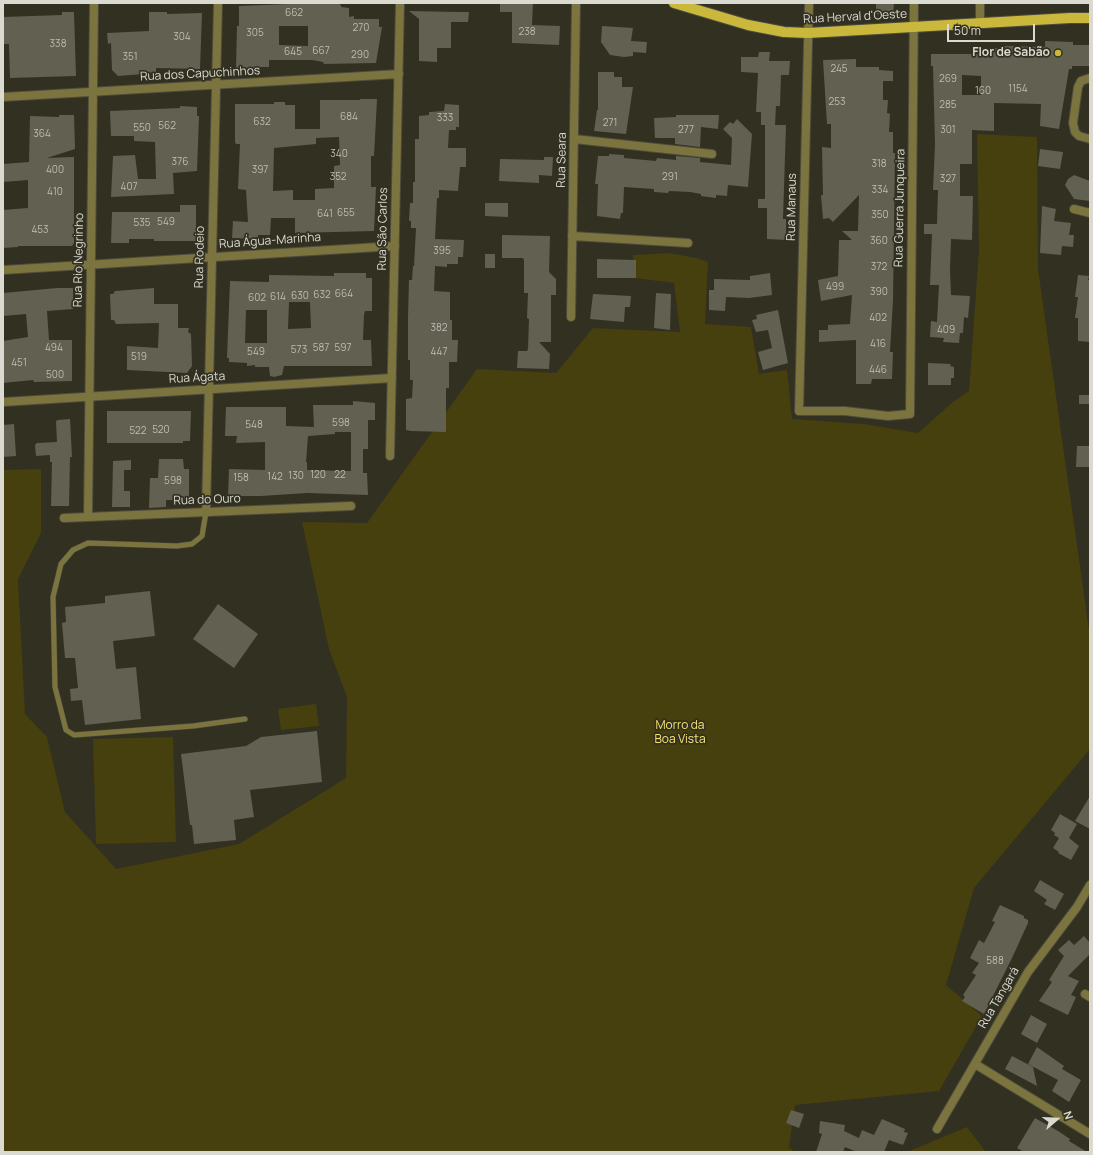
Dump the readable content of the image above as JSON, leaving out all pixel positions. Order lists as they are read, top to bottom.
{
  "streets": {
    "main road": ["Rua Herval d'Oeste"],
    "street": [
      "Rua dos Capuchinhos",
      "Rua Seara",
      "Rua Manaus",
      "Rua Guerra Junqueira",
      "Rua São Carlos",
      "Rua Água-Marinha",
      "Rua Rodeio",
      "Rua Rio Negrinho",
      "Rua Ágata",
      "Rua do Ouro",
      "Rua Tangará"
    ]
  },
  "crossings": [
    ["Rua Herval d'Oeste", "Rua Manaus"],
    ["Rua Herval d'Oeste", "Rua Guerra Junqueira"],
    ["Rua dos Capuchinhos", "Rua São Carlos"],
    ["Rua dos Capuchinhos", "Rua Rodeio"],
    ["Rua dos Capuchinhos", "Rua Rio Negrinho"],
    ["Rua Manaus", "Rua Guerra Junqueira"],
    ["Rua São Carlos", "Rua Água-Marinha"],
    ["Rua São Carlos", "Rua Ágata"],
    ["Rua Água-Marinha", "Rua Rodeio"],
    ["Rua Água-Marinha", "Rua Rio Negrinho"],
    ["Rua Rodeio", "Rua Ágata"],
    ["Rua Rodeio", "Rua do Ouro"],
    ["Rua Rio Negrinho", "Rua Ágata"],
    ["Rua Rio Negrinho", "Rua do Ouro"]
  ],
  "parks": ["Morro da Boa Vista"],
  "places": ["Flor de Sabão"],
  "house_numbers": [
    "662",
    "270",
    "238",
    "305",
    "304",
    "338",
    "667",
    "645",
    "290",
    "351",
    "245",
    "269",
    "1154",
    "160",
    "253",
    "285",
    "684",
    "333",
    "632",
    "271",
    "562",
    "550",
    "277",
    "301",
    "364",
    "340",
    "376",
    "318",
    "400",
    "397",
    "352",
    "291",
    "327",
    "407",
    "334",
    "410",
    "655",
    "641",
    "350",
    "549",
    "535",
    "453",
    "360",
    "395",
    "372",
    "499",
    "390",
    "664",
    "632",
    "630",
    "614",
    "602",
    "402",
    "382",
    "409",
    "416",
    "494",
    "587",
    "597",
    "573",
    "549",
    "447",
    "519",
    "451",
    "446",
    "500",
    "598",
    "548",
    "520",
    "522",
    "120",
    "22",
    "130",
    "142",
    "158",
    "598",
    "588"
  ],
  "scale_bar": "50 m",
  "north": "right"
}
